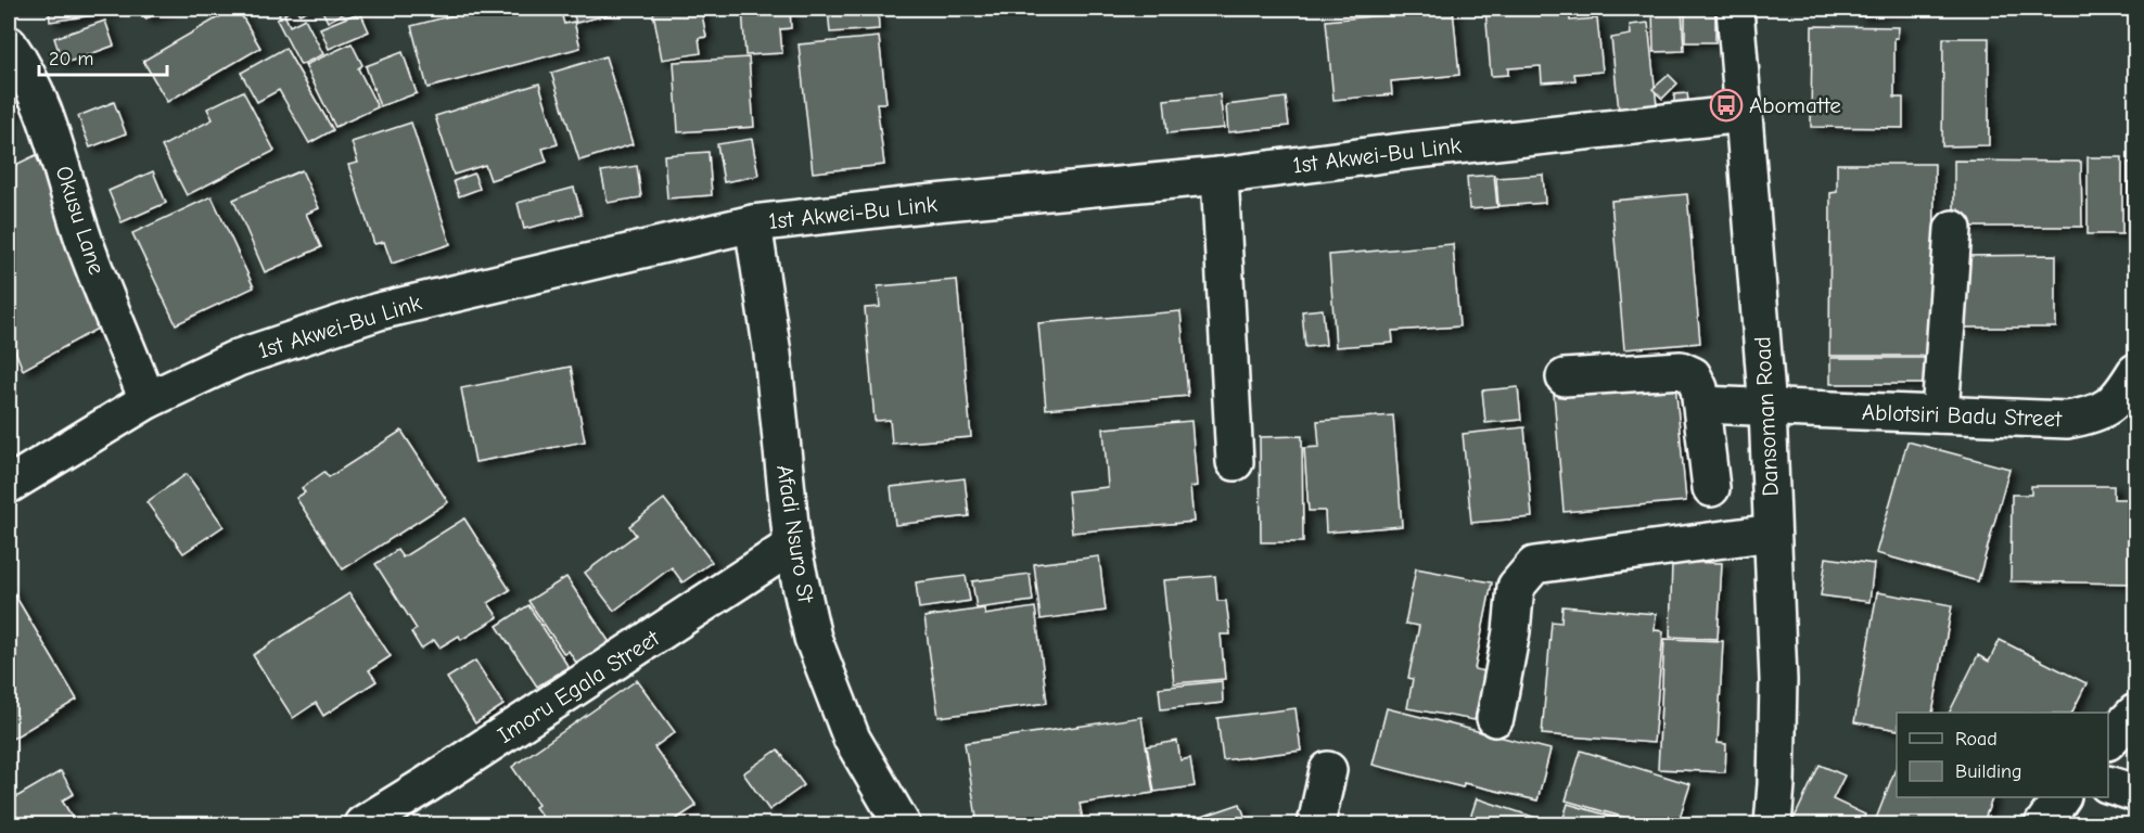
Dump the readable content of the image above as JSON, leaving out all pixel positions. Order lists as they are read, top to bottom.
{
  "streets": {
    "street": [
      "1st Akwei-Bu Link",
      "Okusu Lane",
      "Ablotsiri Badu Street",
      "Dansoman Road",
      "Afadi Nsuro St",
      "Imoru Egala Street"
    ]
  },
  "crossings": [
    ["1st Akwei-Bu Link", "Okusu Lane"],
    ["1st Akwei-Bu Link", "Dansoman Road"],
    ["1st Akwei-Bu Link", "Afadi Nsuro St"],
    ["Ablotsiri Badu Street", "Dansoman Road"],
    ["Afadi Nsuro St", "Imoru Egala Street"]
  ],
  "places": {
    "bus stop": ["Abomatte"]
  },
  "legend": ["Road", "Building"],
  "scale_bar": "20 m"
}
